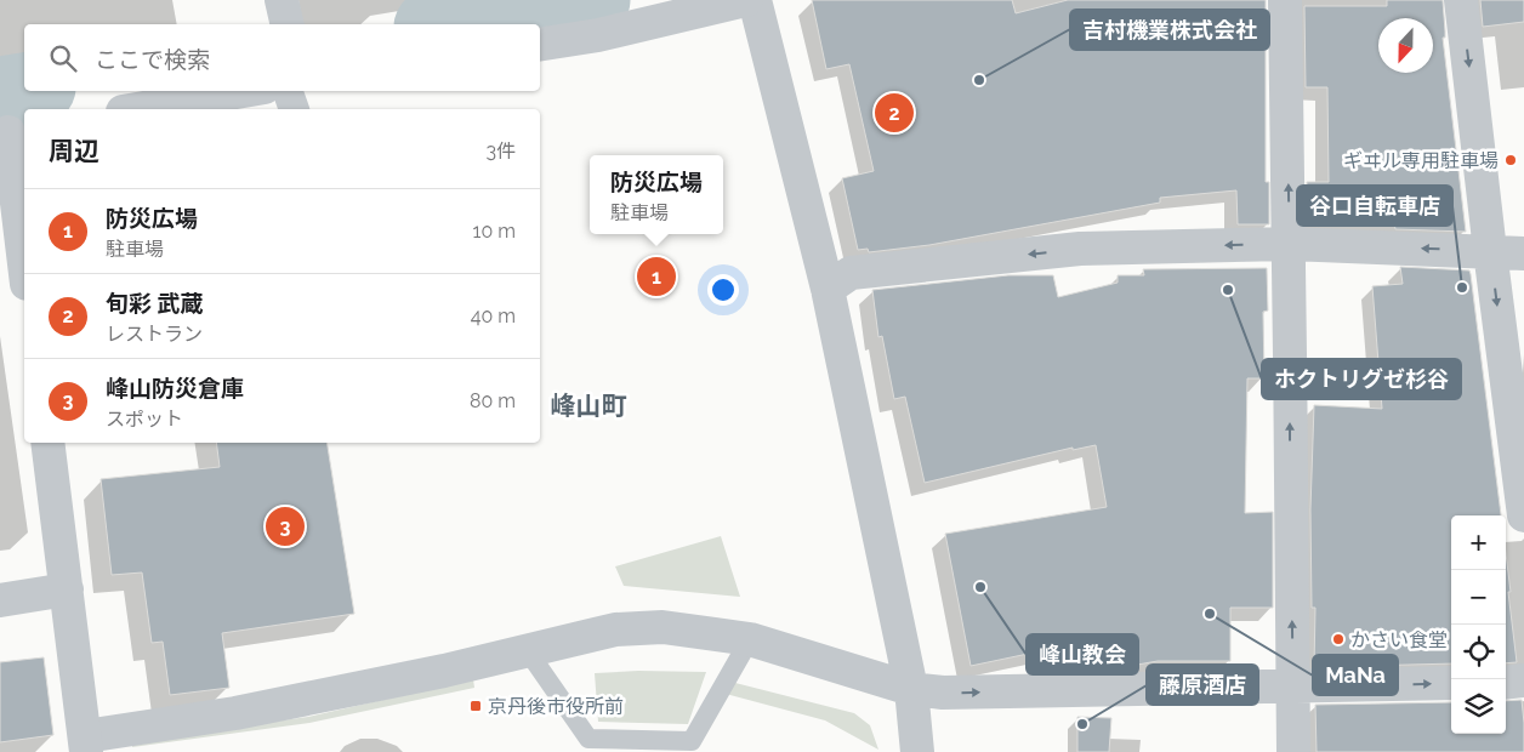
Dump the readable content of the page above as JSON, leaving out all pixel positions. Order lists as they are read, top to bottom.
{
  "districts": ["峰山町"],
  "places": {
    "other": [
      "吉村機業株式会社",
      "ギヰル専用駐車場",
      "谷口自転車店",
      "ホクトリグゼ杉谷",
      "峰山教会",
      "MaNa",
      "かさい食堂",
      "藤原酒店"
    ],
    "transit": ["京丹後市役所前"]
  },
  "north": "bottom",
  "page": {
    "search": "ここで検索",
    "pins": ["2", "1", "3"],
    "heading": ["周辺", "3件"],
    "popup": ["防災広場", "駐車場"],
    "list": [
      {
        "mark": "1",
        "name": "防災広場",
        "note": "駐車場",
        "value": "10 m"
      },
      {
        "mark": "2",
        "name": "旬彩 武蔵",
        "note": "レストラン",
        "value": "40 m"
      },
      {
        "mark": "3",
        "name": "峰山防災倉庫",
        "note": "スポット",
        "value": "80 m"
      }
    ],
    "map_buttons": ["+", "−"]
  }
}
